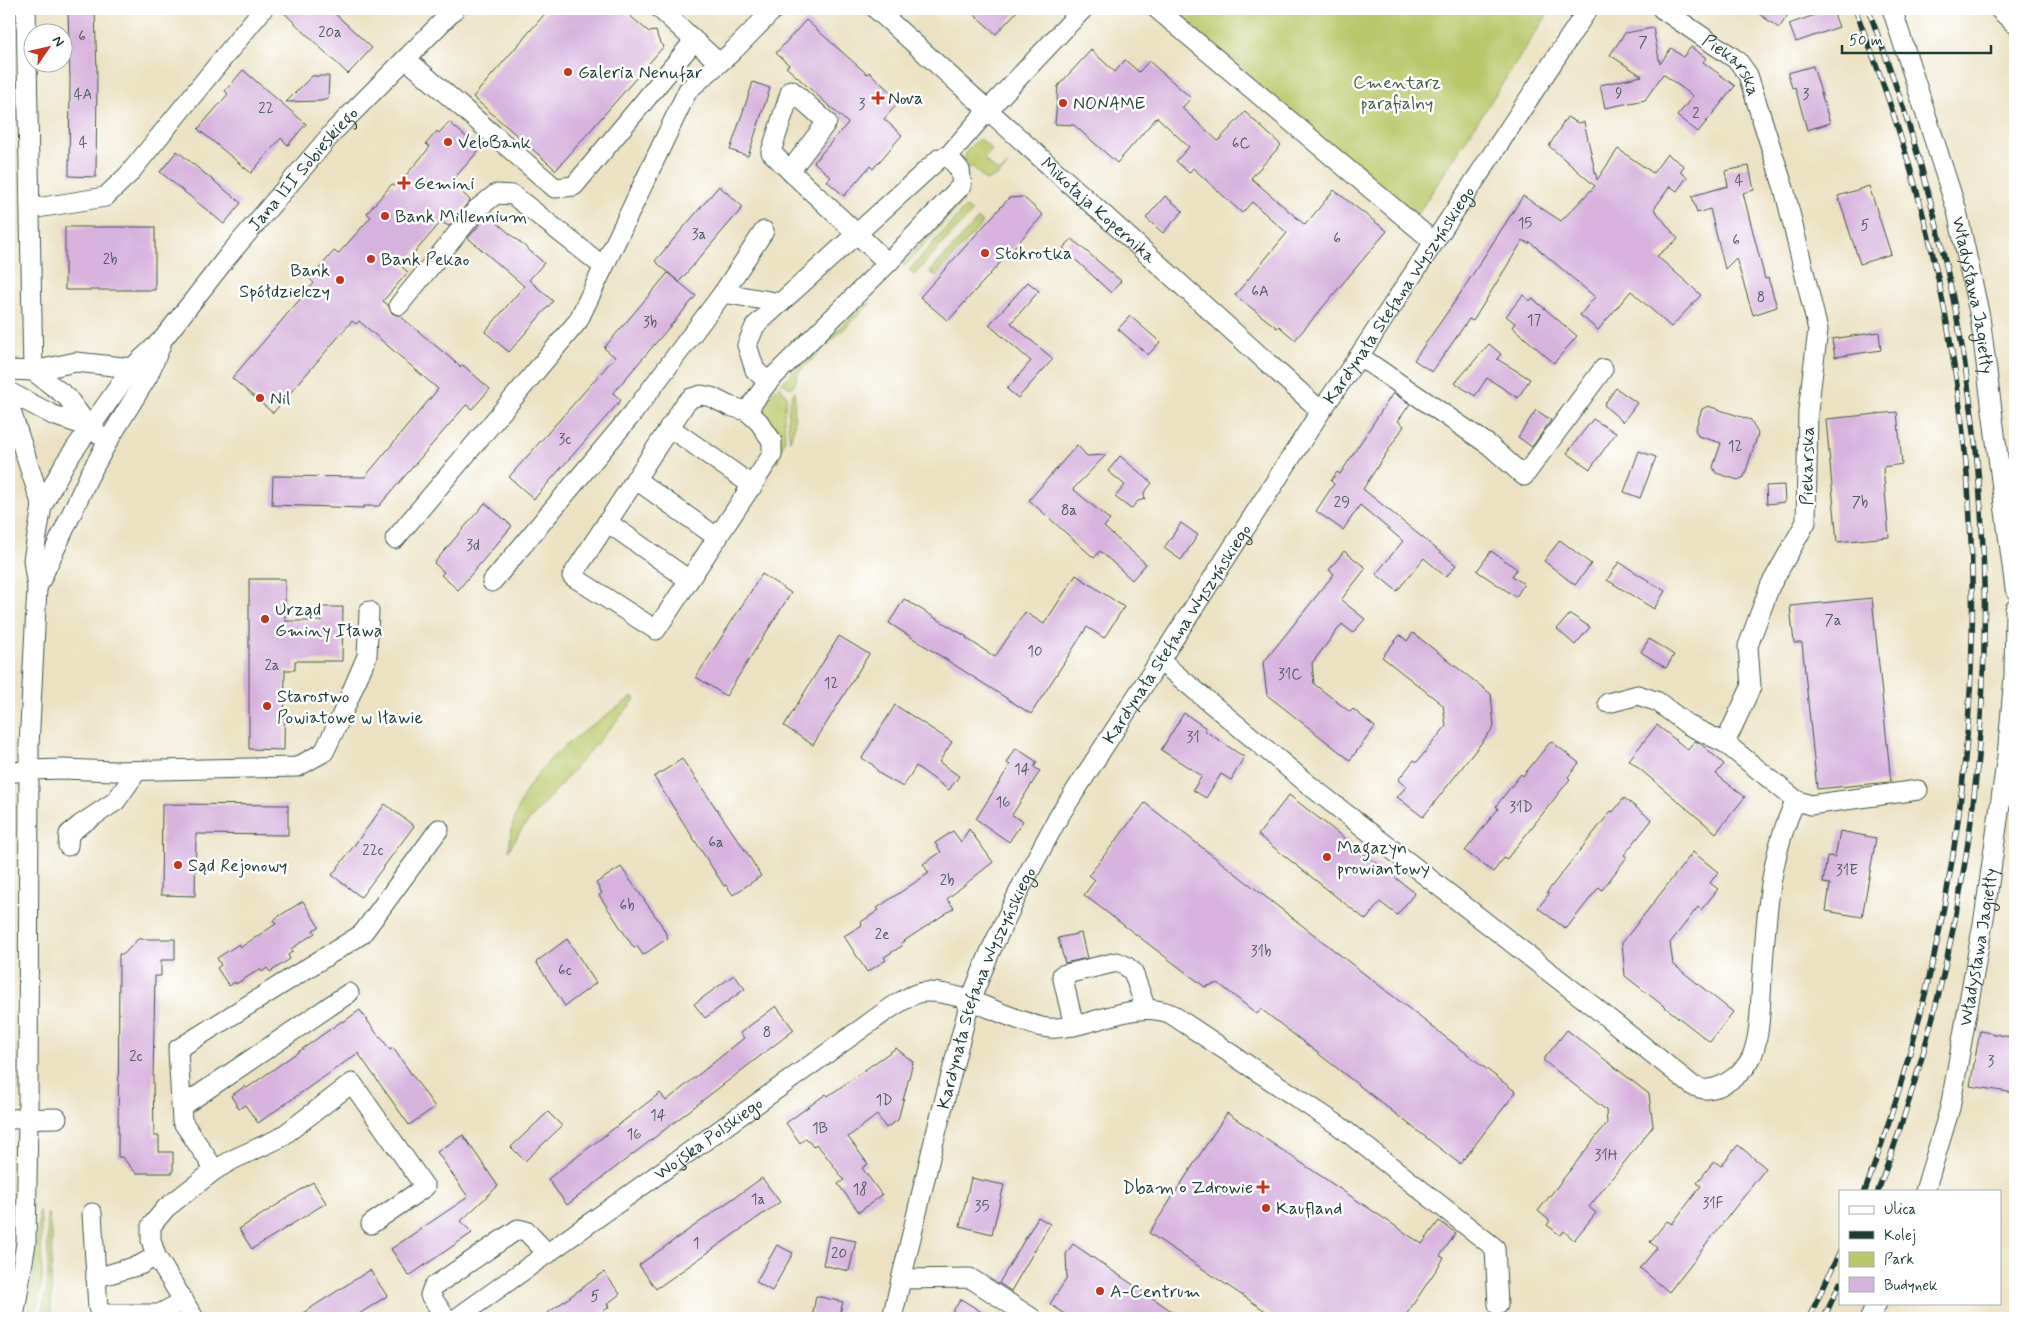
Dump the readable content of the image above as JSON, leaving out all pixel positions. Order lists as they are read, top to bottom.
{
  "streets": {
    "street": [
      "Piekarska",
      "Jana III Sobieskiego",
      "Mikołaja Kopernika",
      "Kardynała Stefana Wyszyńskiego",
      "Władysława Jagiełły",
      "Wojska Polskiego"
    ]
  },
  "crossings": [
    ["Mikołaja Kopernika", "Kardynała Stefana Wyszyńskiego"],
    ["Kardynała Stefana Wyszyńskiego", "Wojska Polskiego"]
  ],
  "parks": ["Cmentarz parafialny"],
  "places": {
    "other": [
      "Galeria Nenufar",
      "NONAME",
      "VeloBank",
      "Bank Millennium",
      "Stokrotka",
      "Bank Pekao",
      "Bank Spółdzielczy",
      "Nil",
      "Urząd Gminy Iława",
      "Starostwo Powiatowe w Iławie",
      "Magazyn prowiantowy",
      "Sąd Rejonowy",
      "Kaufland",
      "A-Centrum"
    ],
    "health": ["Nova", "Gemini", "Dbam o Zdrowie"]
  },
  "house_numbers": [
    "20a",
    "6",
    "7",
    "9",
    "4A",
    "3",
    "3",
    "22",
    "2",
    "4",
    "6C",
    "4",
    "15",
    "5",
    "3a",
    "6",
    "6",
    "2b",
    "6A",
    "8",
    "17",
    "3b",
    "3c",
    "12",
    "29",
    "7b",
    "8a",
    "3d",
    "7a",
    "10",
    "2a",
    "31C",
    "12",
    "31",
    "14",
    "16",
    "31D",
    "6a",
    "22c",
    "31E",
    "2b",
    "6b",
    "2e",
    "31b",
    "6c",
    "8",
    "2c",
    "3",
    "1D",
    "14",
    "1B",
    "16",
    "31H",
    "18",
    "1a",
    "31F",
    "35",
    "1",
    "20",
    "5"
  ],
  "legend": [
    "Ulica",
    "Kolej",
    "Park",
    "Budynek"
  ],
  "scale_bar": "50 m",
  "north": "top right"
}
